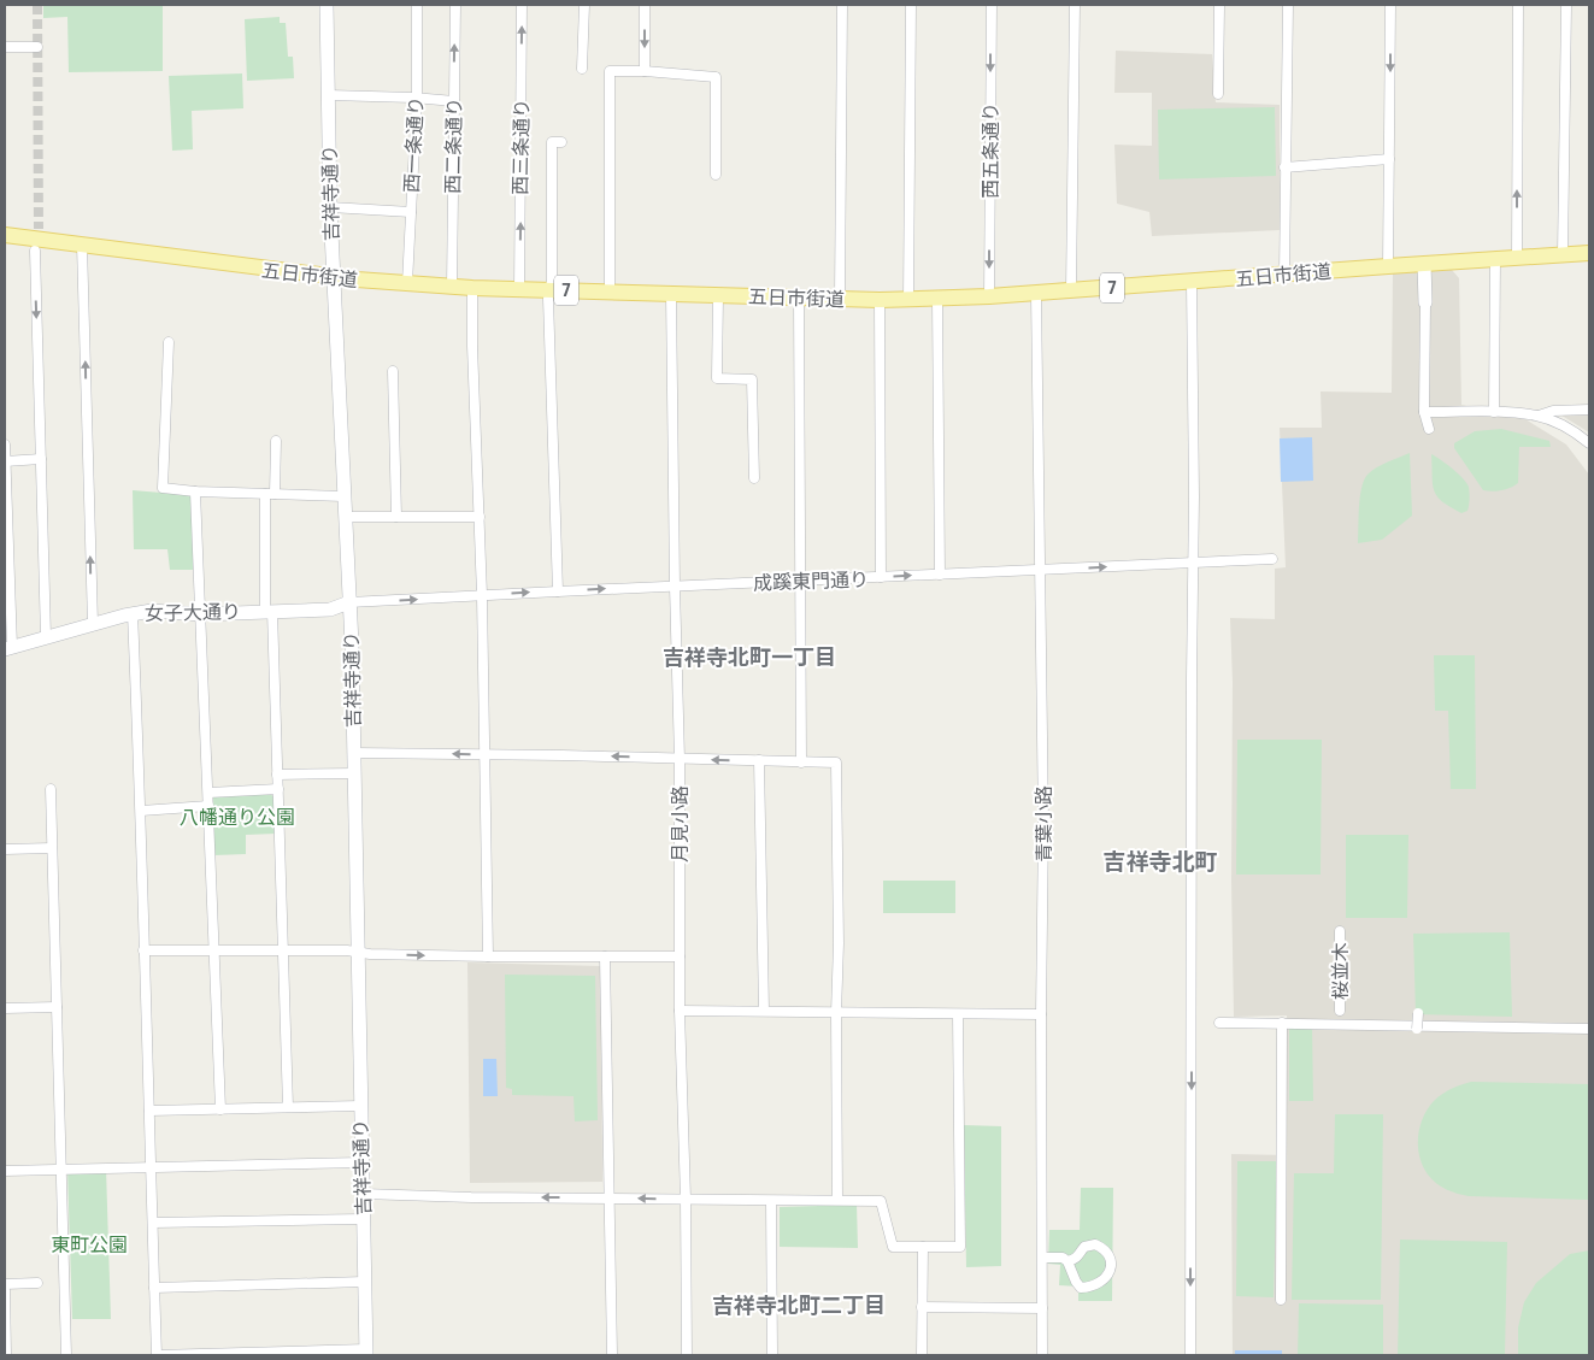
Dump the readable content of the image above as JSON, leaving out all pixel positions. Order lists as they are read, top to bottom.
{
  "streets": {
    "main road": [
      "吉祥寺通り",
      "五日市街道",
      "7",
      "女子大通り"
    ],
    "street": [
      "西一条通り",
      "西二条通り",
      "西三条通り",
      "西五条通り",
      "成蹊東門通り",
      "月見小路",
      "青葉小路",
      "桜並木"
    ]
  },
  "crossings": [
    ["西一条通り", "五日市街道"],
    ["西二条通り", "五日市街道"],
    ["西三条通り", "五日市街道"],
    ["西五条通り", "五日市街道"],
    ["吉祥寺通り", "五日市街道"],
    ["吉祥寺通り", "成蹊東門通り"],
    ["吉祥寺通り", "女子大通り"],
    ["五日市街道", "月見小路"],
    ["五日市街道", "青葉小路"],
    ["成蹊東門通り", "女子大通り"],
    ["成蹊東門通り", "月見小路"],
    ["成蹊東門通り", "青葉小路"]
  ],
  "one_way": ["成蹊東門通り"],
  "districts": ["吉祥寺北町一丁目", "吉祥寺北町", "吉祥寺北町二丁目"],
  "parks": ["八幡通り公園", "東町公園"]
}
